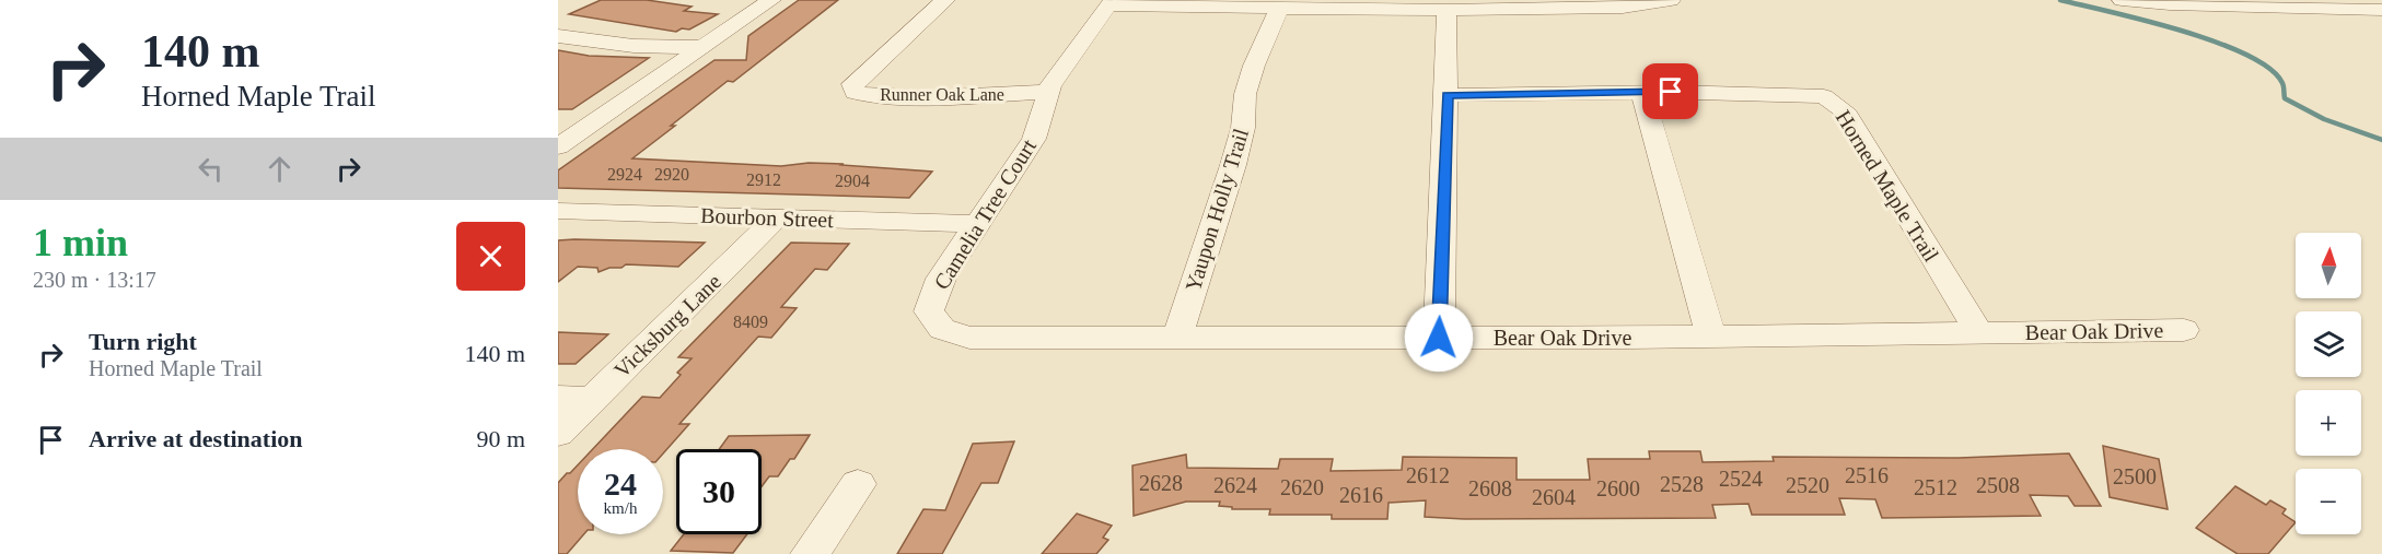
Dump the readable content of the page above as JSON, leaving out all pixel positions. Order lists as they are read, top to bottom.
{
  "streets": {
    "street": [
      "Runner Oak Lane",
      "Horned Maple Trail",
      "Yaupon Holly Trail",
      "Camelia Tree Court",
      "Bourbon Street",
      "Vicksburg Lane",
      "Bear Oak Drive"
    ]
  },
  "crossings": [
    ["Runner Oak Lane", "Camelia Tree Court"],
    ["Horned Maple Trail", "Bear Oak Drive"],
    ["Yaupon Holly Trail", "Bear Oak Drive"],
    ["Camelia Tree Court", "Bourbon Street"],
    ["Camelia Tree Court", "Bear Oak Drive"],
    ["Bourbon Street", "Vicksburg Lane"]
  ],
  "house_numbers": [
    "2924",
    "2920",
    "2912",
    "2904",
    "8409",
    "2612",
    "2516",
    "2500",
    "2524",
    "2628",
    "2528",
    "2624",
    "2520",
    "2508",
    "2620",
    "2512",
    "2608",
    "2600",
    "2616",
    "2604"
  ],
  "north": "top",
  "page": {
    "turn": ["140 m", "Horned Maple Trail"],
    "heading": ["1 min", "230 m · 13:17"],
    "map_buttons": ["+", "−"],
    "list": [
      {
        "name": "Turn right",
        "note": "Horned Maple Trail",
        "value": "140 m"
      },
      {
        "name": "Arrive at destination",
        "value": "90 m"
      }
    ],
    "speed": "24 km/h",
    "limit": "30"
  }
}
